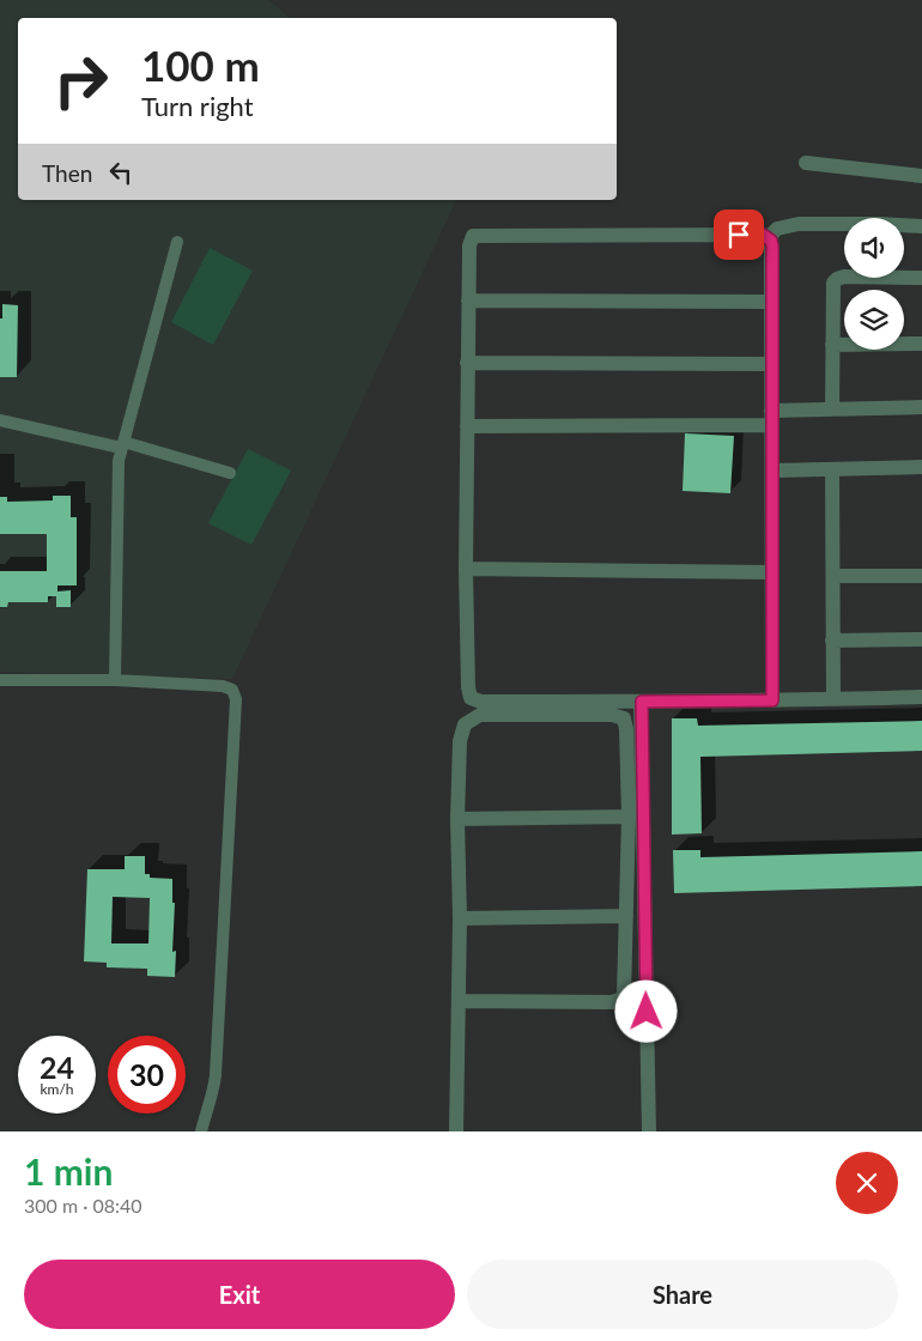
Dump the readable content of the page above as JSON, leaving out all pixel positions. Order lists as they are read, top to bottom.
{
  "page": {
    "turn": ["100 m", "Turn right"],
    "then": "Then",
    "speed": "24 km/h",
    "limit": "30",
    "heading": ["1 min", "300 m · 08:40"],
    "buttons": ["Exit", "Share"]
  }
}
